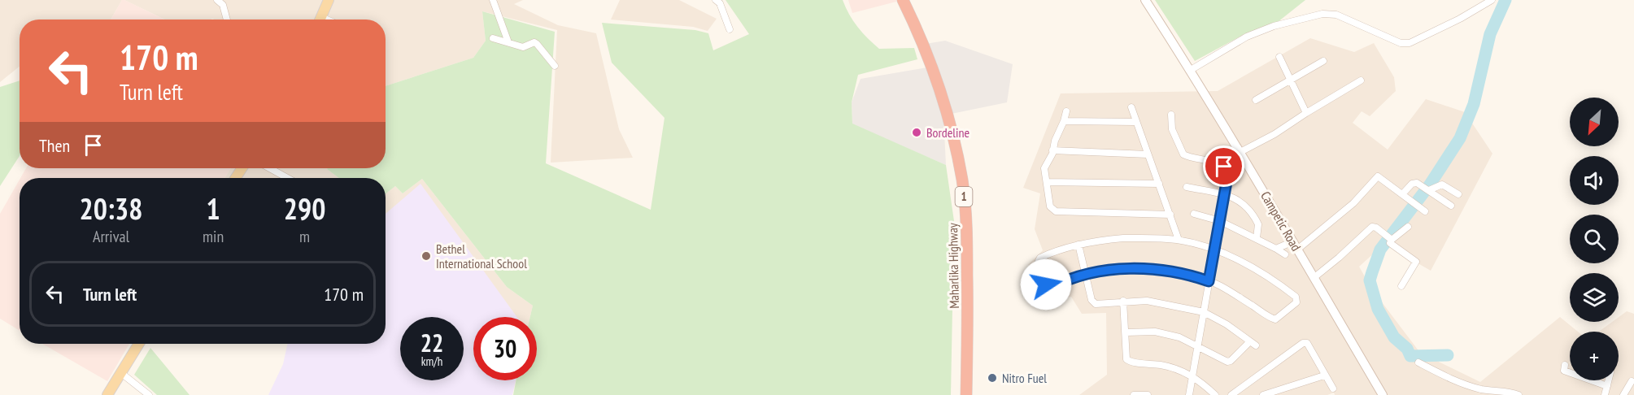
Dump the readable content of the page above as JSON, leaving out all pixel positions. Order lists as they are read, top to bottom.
{
  "streets": {
    "highway": ["1", "Maharlika Highway"],
    "street": ["Campetic Road"]
  },
  "places": ["Bordeline", "Bethel International School", "Nitro Fuel"],
  "north": "bottom left",
  "page": {
    "turn": ["170 m", "Turn left"],
    "map_buttons": "+",
    "then": "Then",
    "eta": [
      "20:38",
      "Arrival",
      "1",
      "min",
      "290",
      "m"
    ],
    "list": [
      {
        "name": "Turn left",
        "value": "170 m"
      }
    ],
    "speed": "22 km/h",
    "limit": "30"
  }
}
